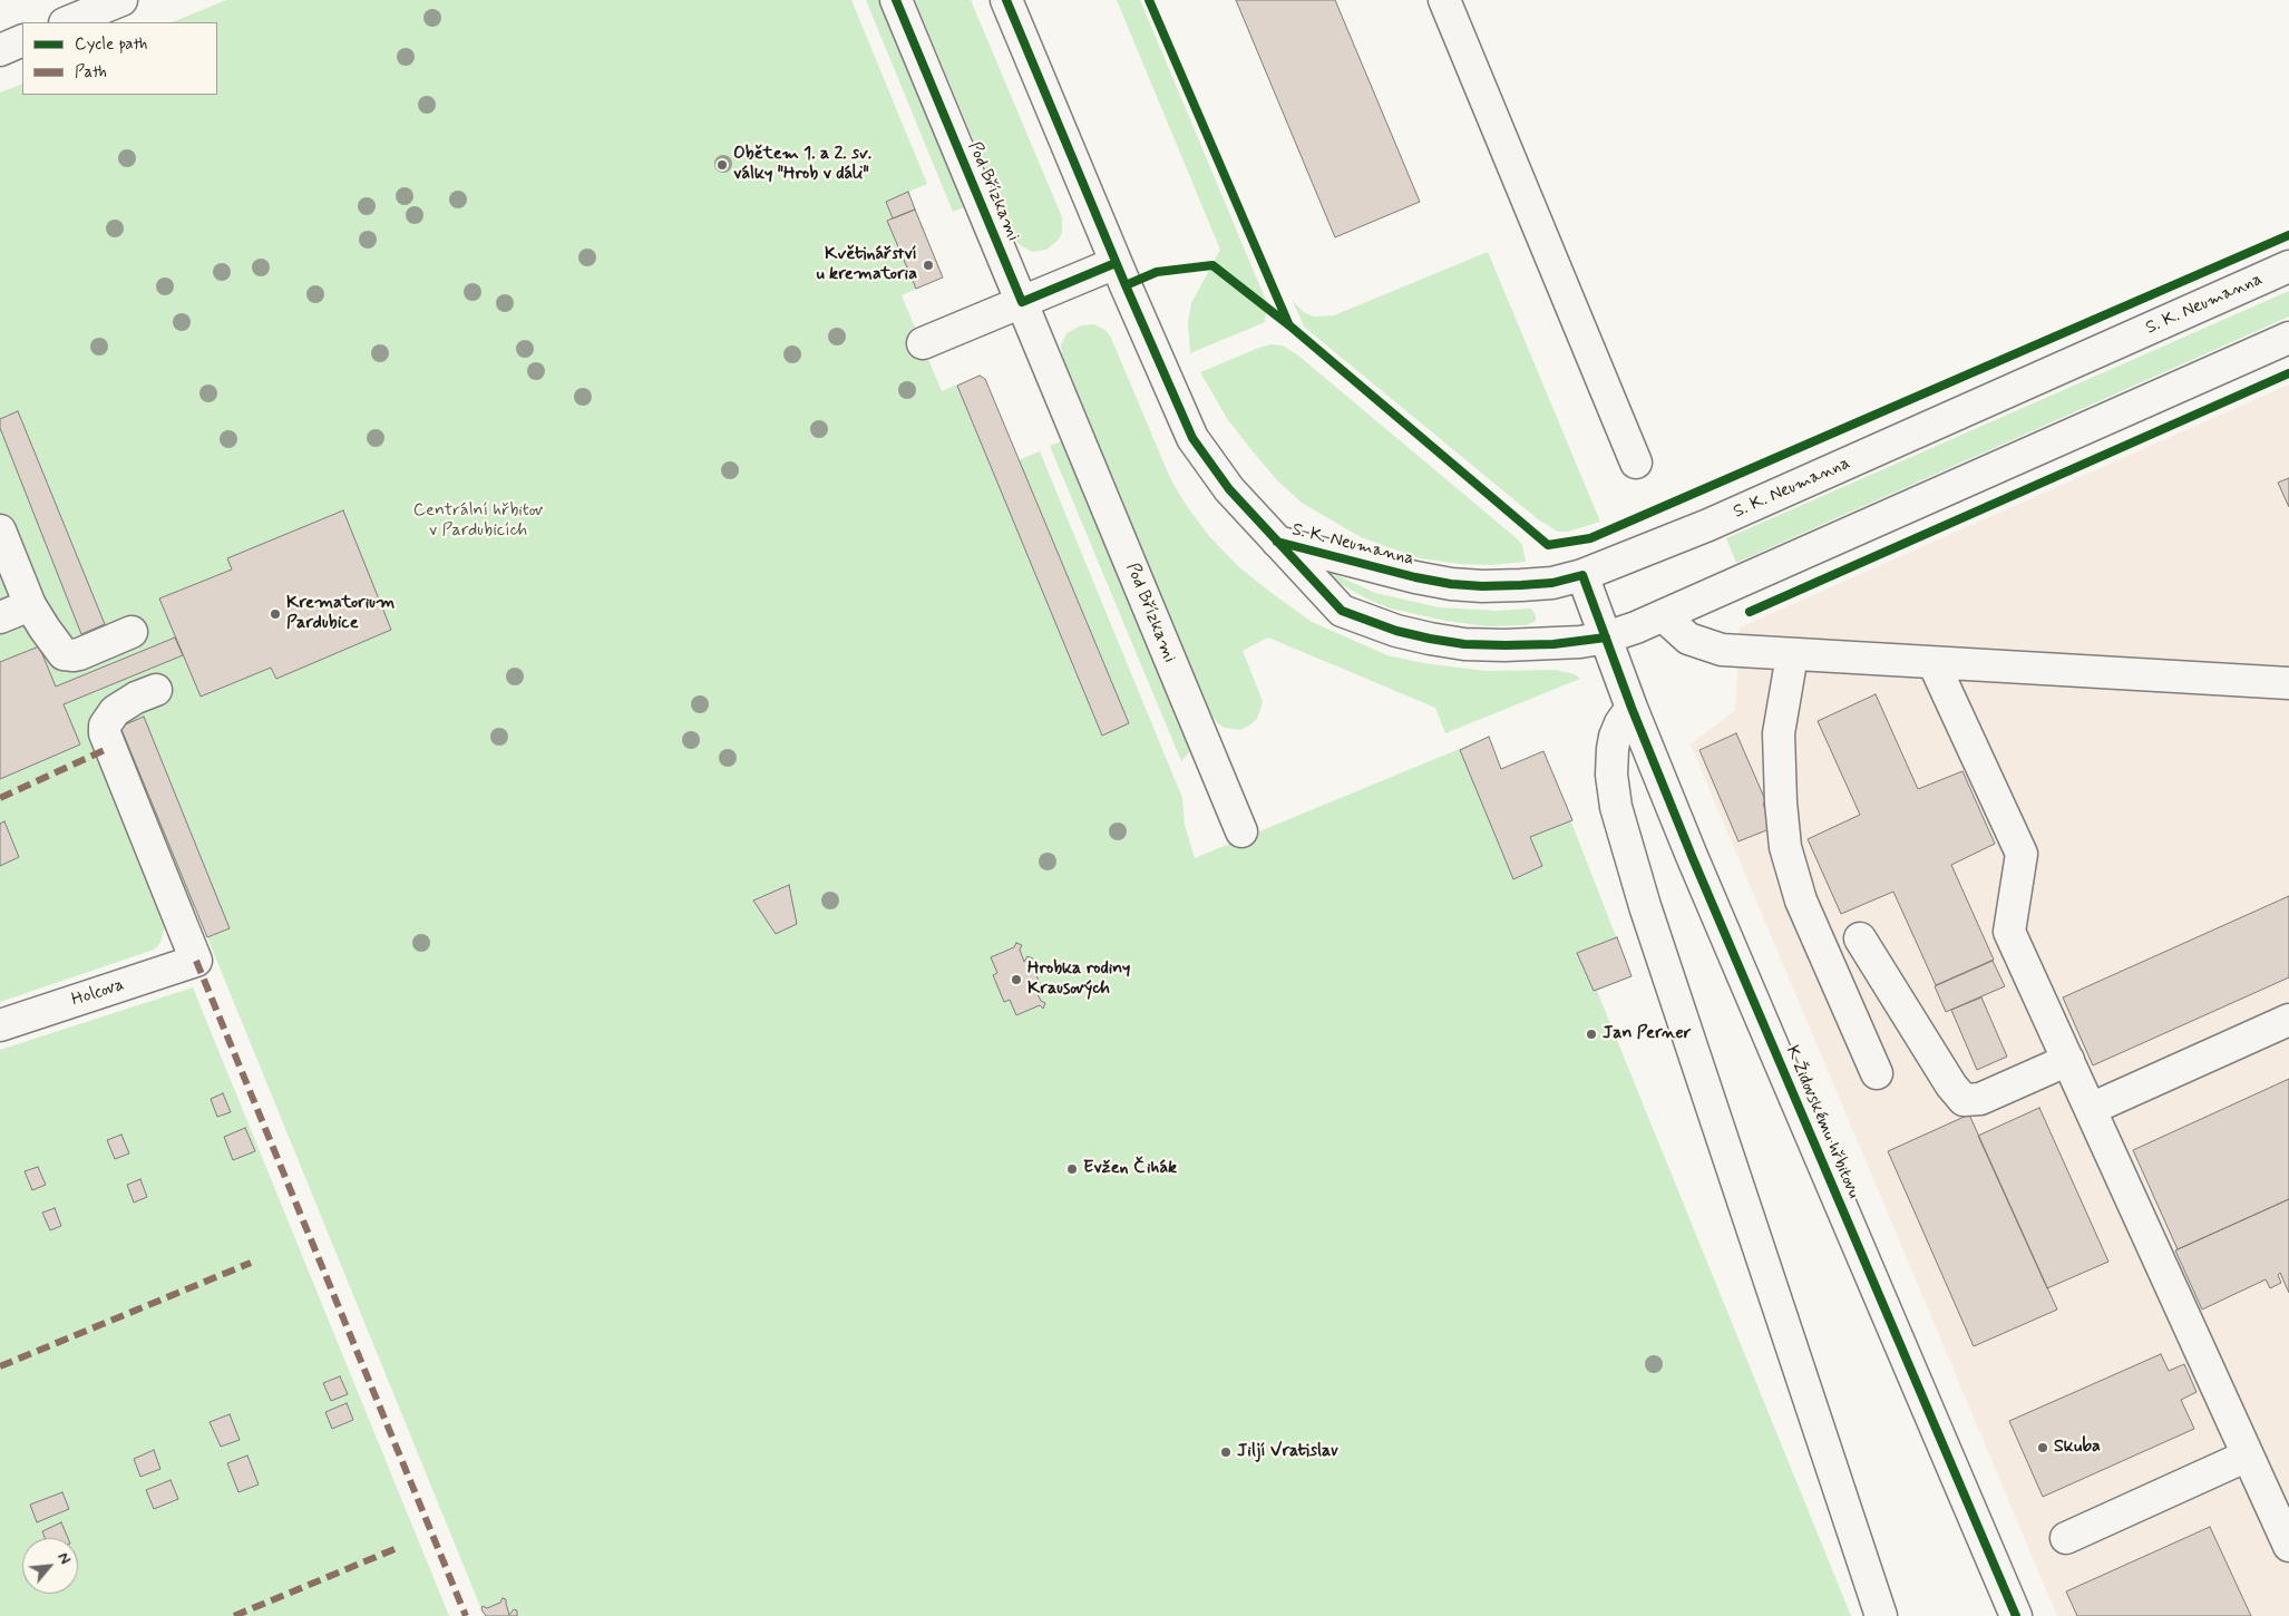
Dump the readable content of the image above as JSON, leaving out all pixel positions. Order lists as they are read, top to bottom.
{
  "streets": {
    "street": [
      "Pod Břízkami",
      "S. K. Neumanna",
      "Holcova",
      "K Židovskému hřbitovu"
    ]
  },
  "crossings": [
    ["S. K. Neumanna", "K Židovskému hřbitovu"]
  ],
  "parks": ["Centrální hřbitov v Pardubicích"],
  "places": [
    "Obětem 1. a 2. sv. války \"Hrob v dáli\"",
    "Květinářství u krematoria",
    "Krematorium Pardubice",
    "Hrobka rodiny Krausových",
    "Jan Perner",
    "Evžen Čihák",
    "Skuba",
    "Jiljí Vratislav"
  ],
  "legend": ["Cycle path", "Path"],
  "north": "top right"
}
